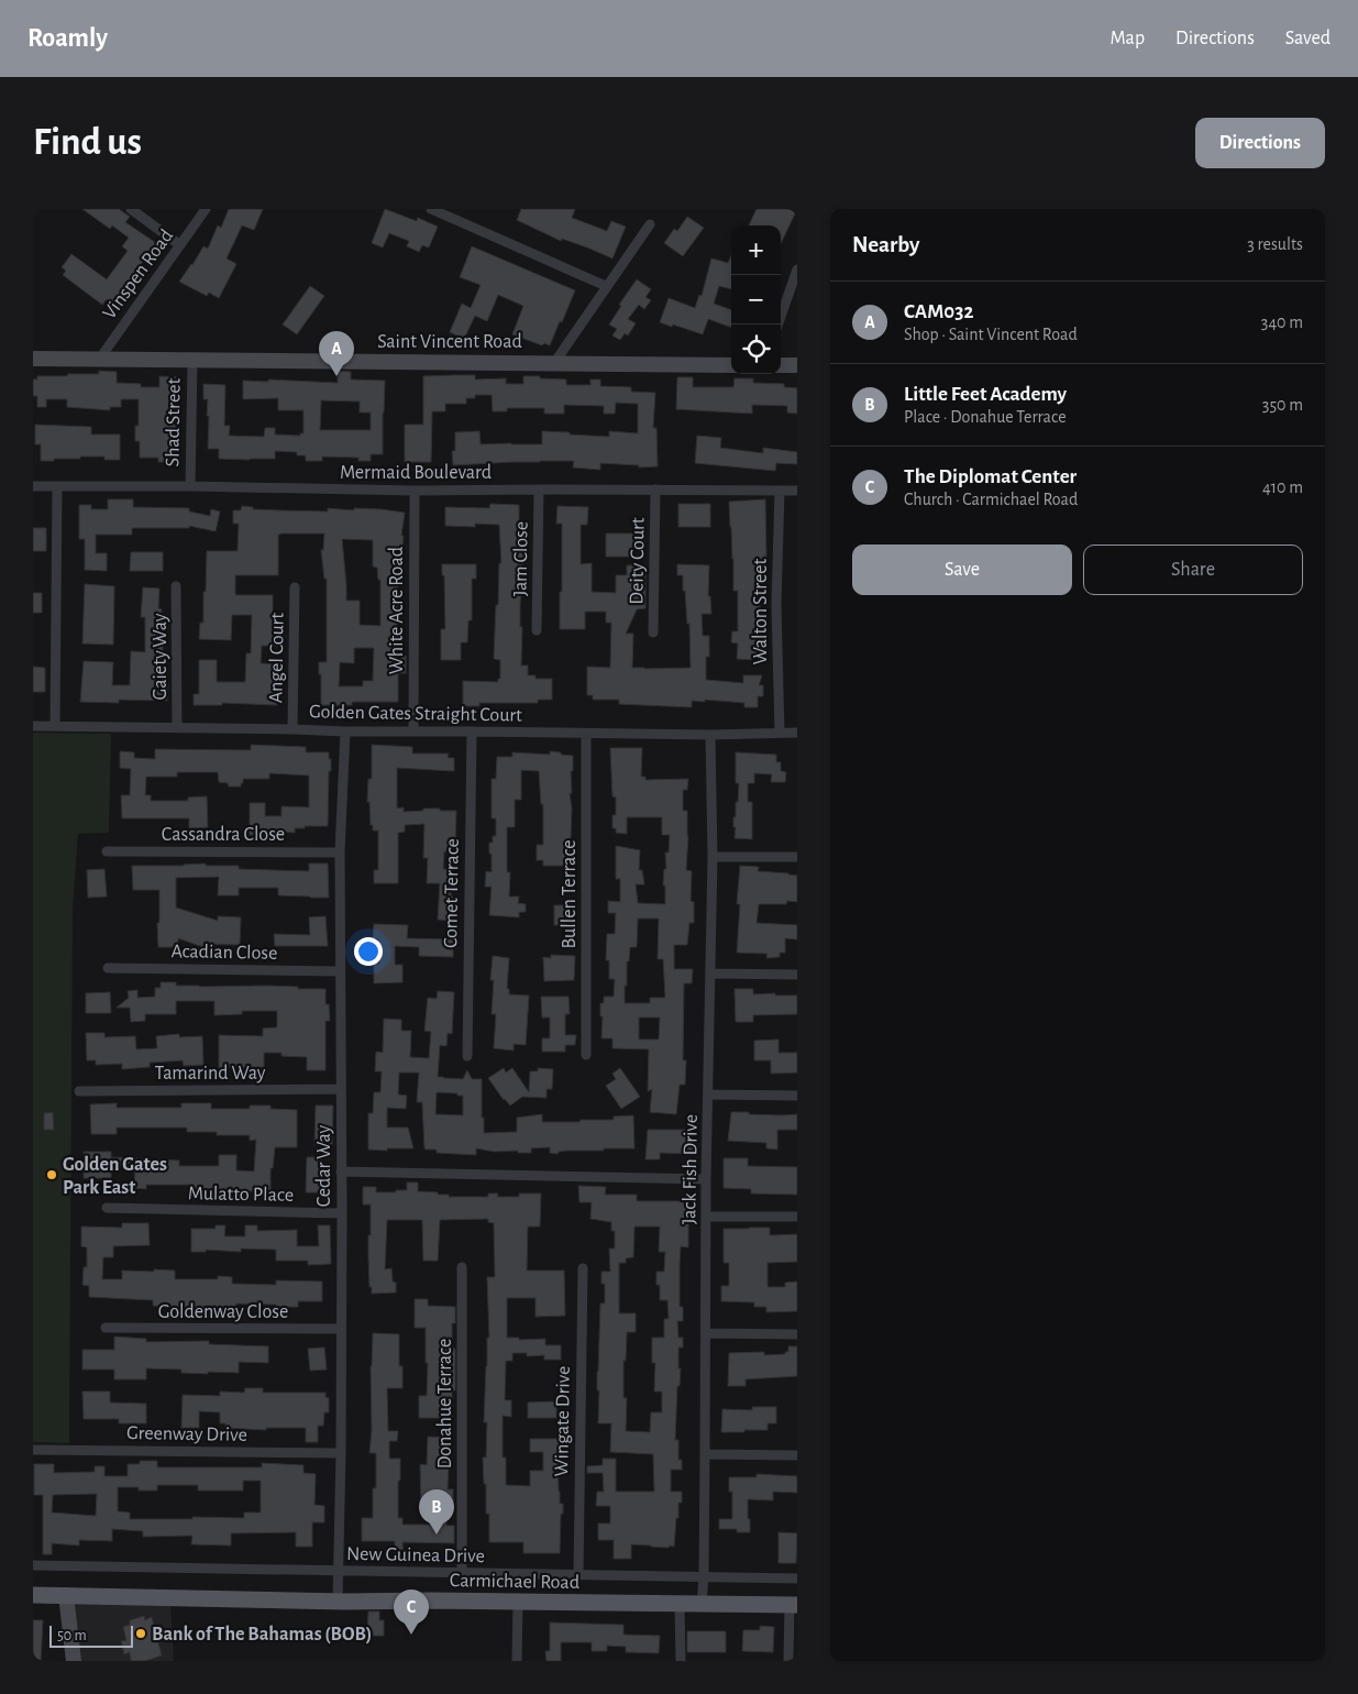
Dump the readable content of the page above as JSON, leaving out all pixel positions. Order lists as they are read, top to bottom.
{
  "streets": {
    "main road": ["Carmichael Road"],
    "street": [
      "Vinspen Road",
      "Saint Vincent Road",
      "Shad Street",
      "Mermaid Boulevard",
      "Jam Close",
      "Deity Court",
      "White Acre Road",
      "Walton Street",
      "Gaiety Way",
      "Angel Court",
      "Golden Gates Straight Court",
      "Cassandra Close",
      "Comet Terrace",
      "Bullen Terrace",
      "Acadian Close",
      "Tamarind Way",
      "Cedar Way",
      "Jack Fish Drive",
      "Mulatto Place",
      "Goldenway Close",
      "Donahue Terrace",
      "Wingate Drive",
      "Greenway Drive",
      "New Guinea Drive"
    ]
  },
  "crossings": [
    ["Vinspen Road", "Saint Vincent Road"],
    ["Saint Vincent Road", "Shad Street"],
    ["Shad Street", "Mermaid Boulevard"],
    ["Mermaid Boulevard", "Jam Close"],
    ["Mermaid Boulevard", "Deity Court"],
    ["Mermaid Boulevard", "White Acre Road"],
    ["Mermaid Boulevard", "Walton Street"],
    ["White Acre Road", "Golden Gates Straight Court"],
    ["Walton Street", "Golden Gates Straight Court"],
    ["Gaiety Way", "Golden Gates Straight Court"],
    ["Angel Court", "Golden Gates Straight Court"],
    ["Golden Gates Straight Court", "Comet Terrace"],
    ["Golden Gates Straight Court", "Bullen Terrace"],
    ["Golden Gates Straight Court", "Cedar Way"],
    ["Golden Gates Straight Court", "Jack Fish Drive"],
    ["Cassandra Close", "Cedar Way"],
    ["Acadian Close", "Cedar Way"],
    ["Tamarind Way", "Cedar Way"],
    ["Cedar Way", "Mulatto Place"],
    ["Cedar Way", "Goldenway Close"],
    ["Cedar Way", "Greenway Drive"],
    ["Cedar Way", "New Guinea Drive"],
    ["Cedar Way", "Carmichael Road"],
    ["Jack Fish Drive", "New Guinea Drive"],
    ["Jack Fish Drive", "Carmichael Road"],
    ["Donahue Terrace", "New Guinea Drive"],
    ["Wingate Drive", "New Guinea Drive"]
  ],
  "places": ["Golden Gates Park East", "Bank of The Bahamas (BOB)"],
  "scale_bar": "50 m",
  "page": {
    "header": "Roamly",
    "nav": ["Map", "Directions", "Saved"],
    "buttons": [
      "Directions",
      ["Save", "Share"]
    ],
    "title": "Find us",
    "heading": ["Nearby", "3 results"],
    "map_buttons": ["+", "−"],
    "list": [
      {
        "mark": "A",
        "name": "CAM032",
        "note": "Shop · Saint Vincent Road",
        "value": "340 m"
      },
      {
        "mark": "B",
        "name": "Little Feet Academy",
        "note": "Place · Donahue Terrace",
        "value": "350 m"
      },
      {
        "mark": "C",
        "name": "The Diplomat Center",
        "note": "Church · Carmichael Road",
        "value": "410 m"
      }
    ],
    "pins": ["A", "B", "C"],
    "scale": "50 m"
  }
}
